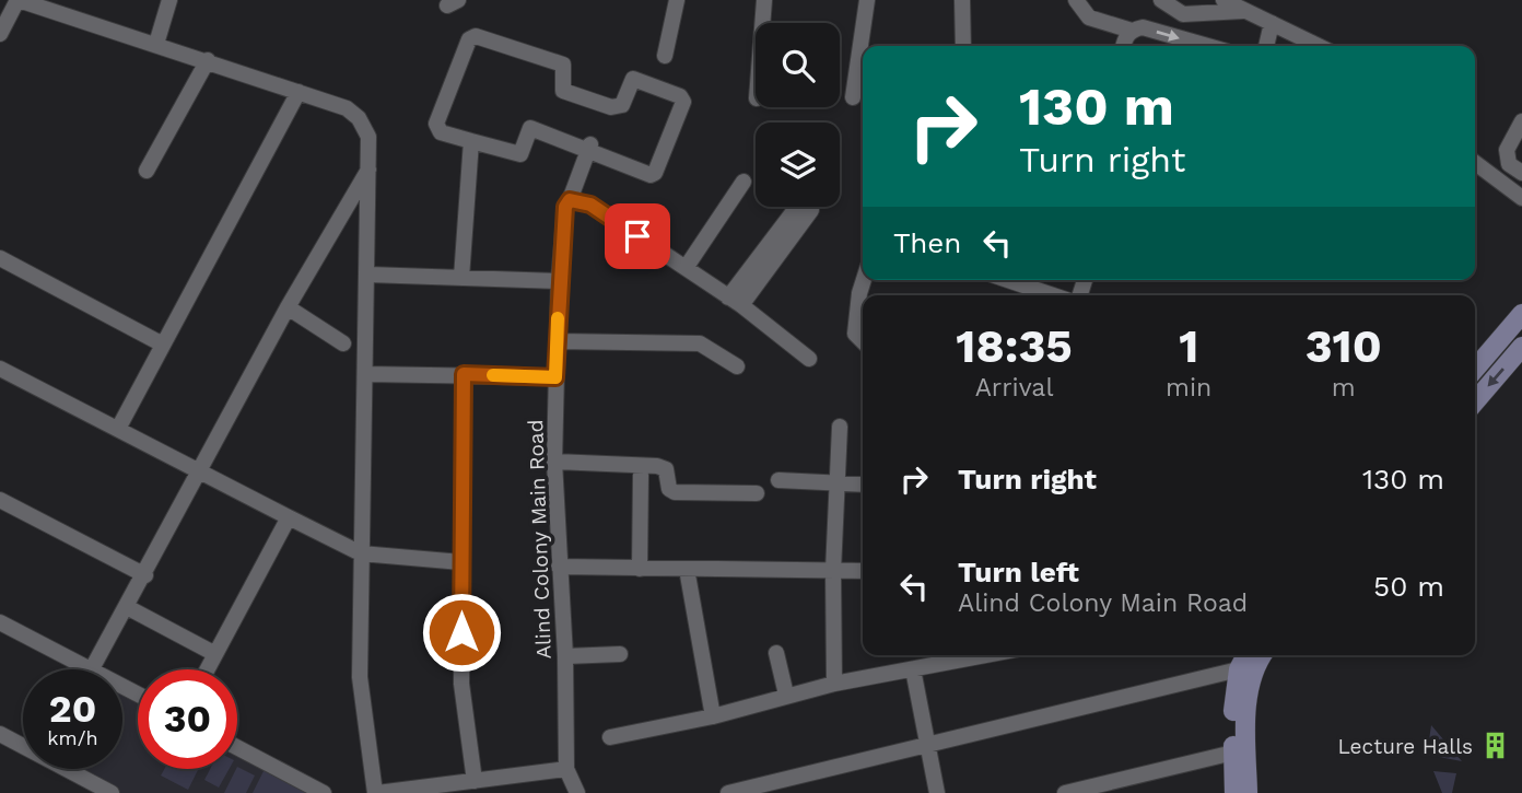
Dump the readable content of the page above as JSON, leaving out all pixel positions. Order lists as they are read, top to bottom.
{
  "streets": {
    "street": ["Alind Colony Main Road"]
  },
  "places": {
    "building": ["Lecture Halls"]
  },
  "page": {
    "turn": ["130 m", "Turn right"],
    "then": "Then",
    "eta": [
      "18:35",
      "Arrival",
      "1",
      "min",
      "310",
      "m"
    ],
    "list": [
      {
        "name": "Turn right",
        "value": "130 m"
      },
      {
        "name": "Turn left",
        "note": "Alind Colony Main Road",
        "value": "50 m"
      }
    ],
    "speed": "20 km/h",
    "limit": "30"
  }
}
